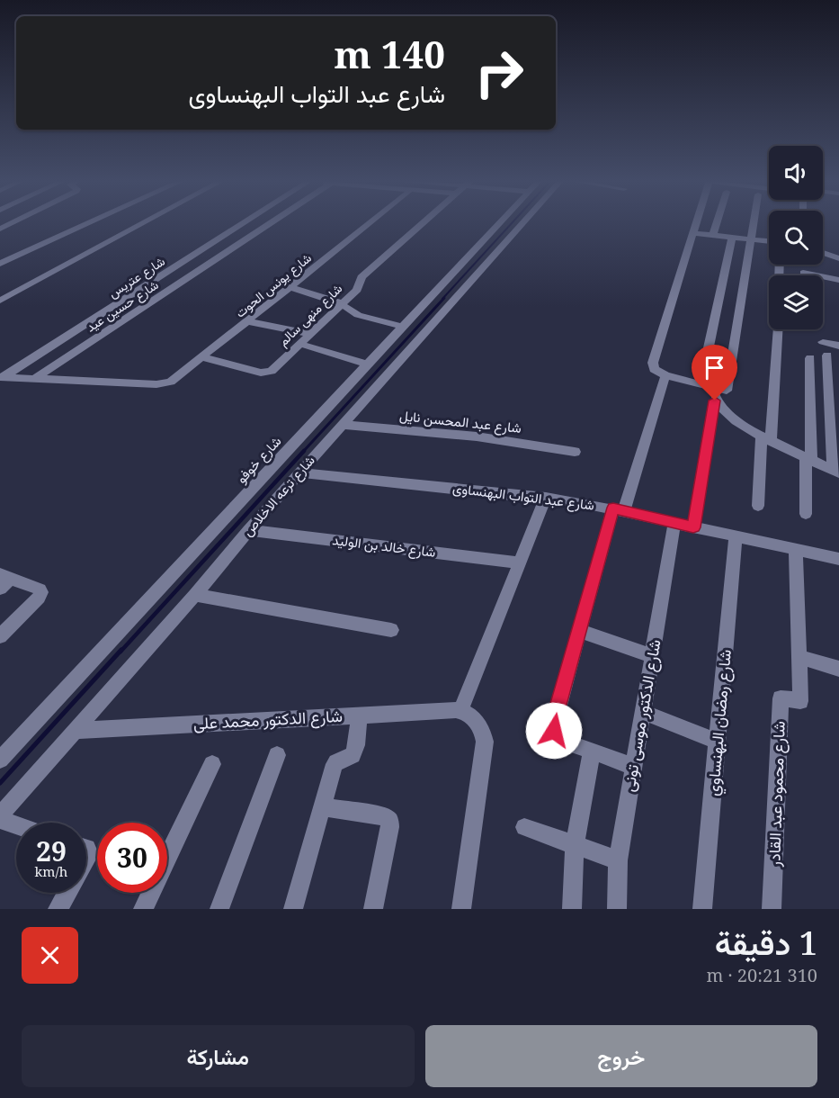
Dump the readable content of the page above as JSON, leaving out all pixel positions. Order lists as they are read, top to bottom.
{
  "streets": {
    "street": [
      "شارع عتريس",
      "شارع يونس الحوت",
      "شارع حسين عيد",
      "شارع منهى سالم",
      "شارع عبد المحسن نايل",
      "شارع خوفو",
      "شارع ترعه الاخلاص",
      "شارع عبد التواب البهنساوى",
      "شارع خالد بن الوليد",
      "شارع الدكتور موسى تونى",
      "شارع الدكتور محمد على",
      "شارع رمضان البهنساوي",
      "شارع محمود عبد القادر"
    ]
  },
  "crossings": [
    ["شارع يونس الحوت", "شارع حسين عيد"],
    ["شارع يونس الحوت", "شارع منهى سالم"],
    ["شارع عبد المحسن نايل", "شارع ترعه الاخلاص"],
    ["شارع ترعه الاخلاص", "شارع عبد التواب البهنساوى"],
    ["شارع ترعه الاخلاص", "شارع خالد بن الوليد"],
    ["شارع ترعه الاخلاص", "شارع الدكتور محمد على"],
    ["شارع عبد التواب البهنساوى", "شارع الدكتور موسى تونى"],
    ["شارع عبد التواب البهنساوى", "شارع رمضان البهنساوي"]
  ],
  "page": {
    "turn": ["140 m", "شارع عبد التواب البهنساوى"],
    "speed": "29 km/h",
    "limit": "30",
    "heading": ["1 دقيقة", "310 m · 20:21"],
    "buttons": ["خروج", "مشاركة"]
  }
}
